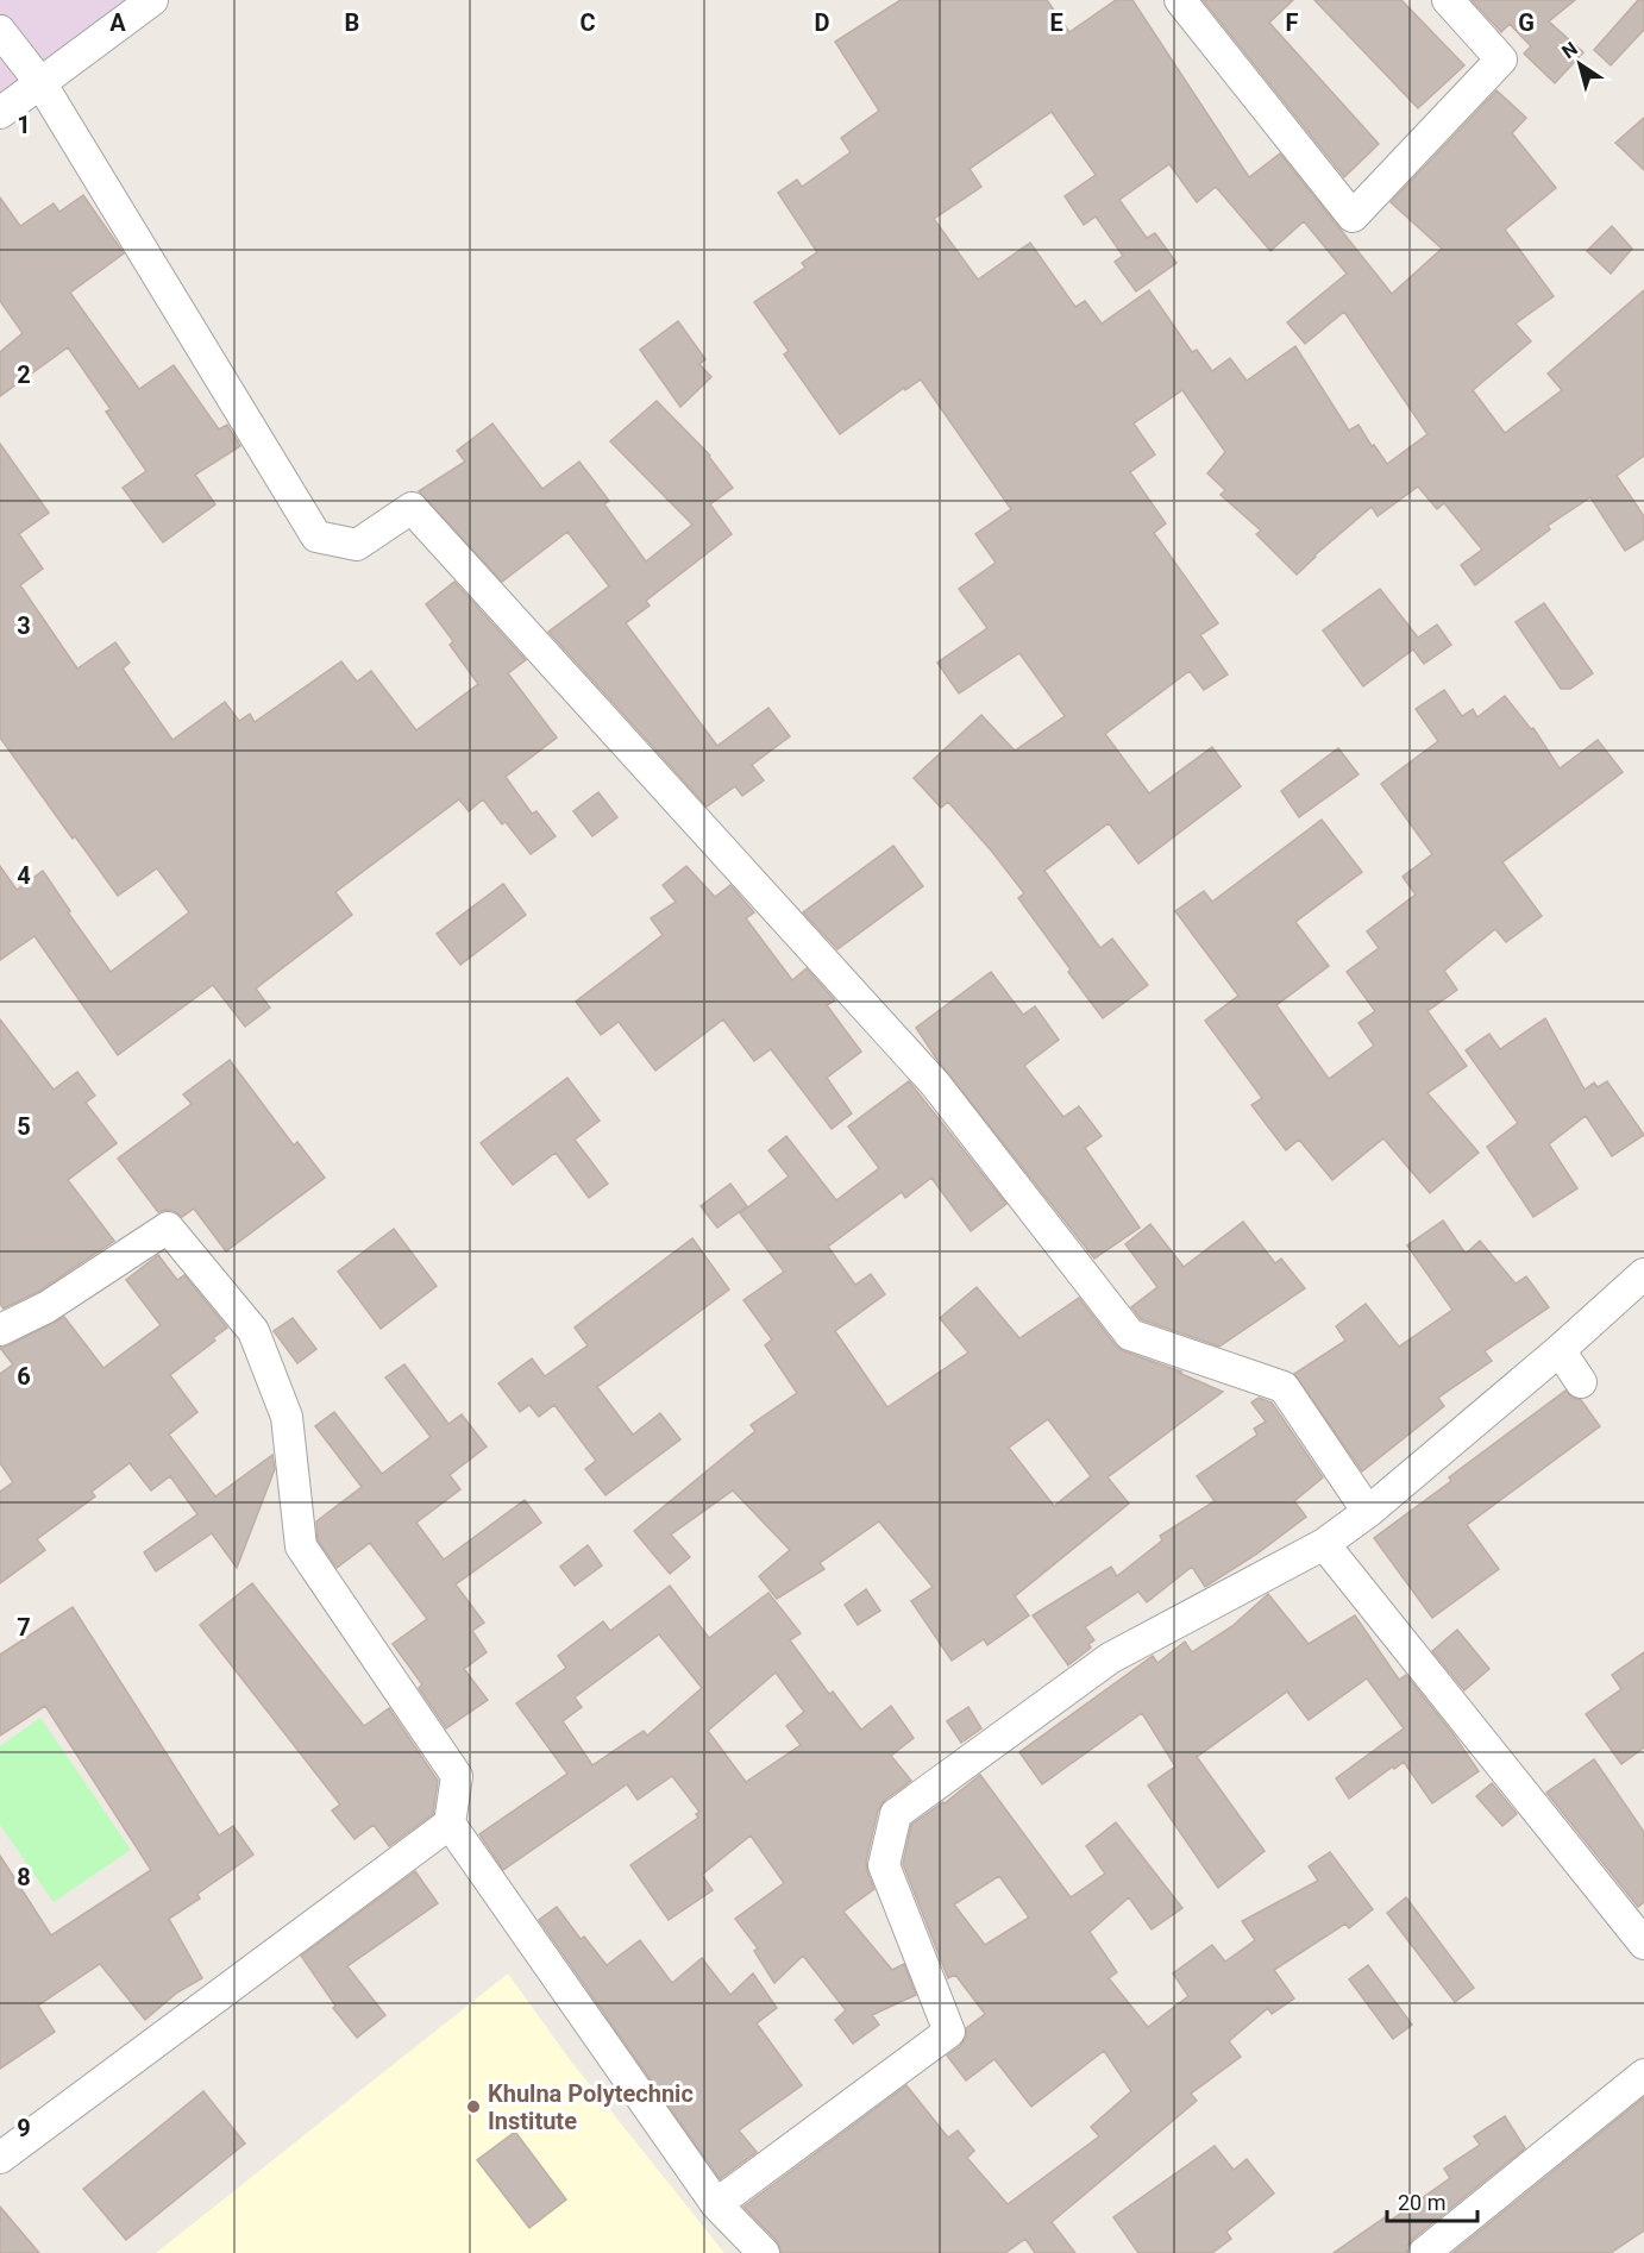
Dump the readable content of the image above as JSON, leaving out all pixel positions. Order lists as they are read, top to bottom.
{
  "places": ["Khulna Polytechnic Institute"],
  "scale_bar": "20 m",
  "north": "top left",
  "grid": {
    "columns": [
      "A",
      "B",
      "C",
      "D",
      "E",
      "F",
      "G"
    ],
    "rows": [
      "1",
      "2",
      "3",
      "4",
      "5",
      "6",
      "7",
      "8",
      "9"
    ]
  }
}
